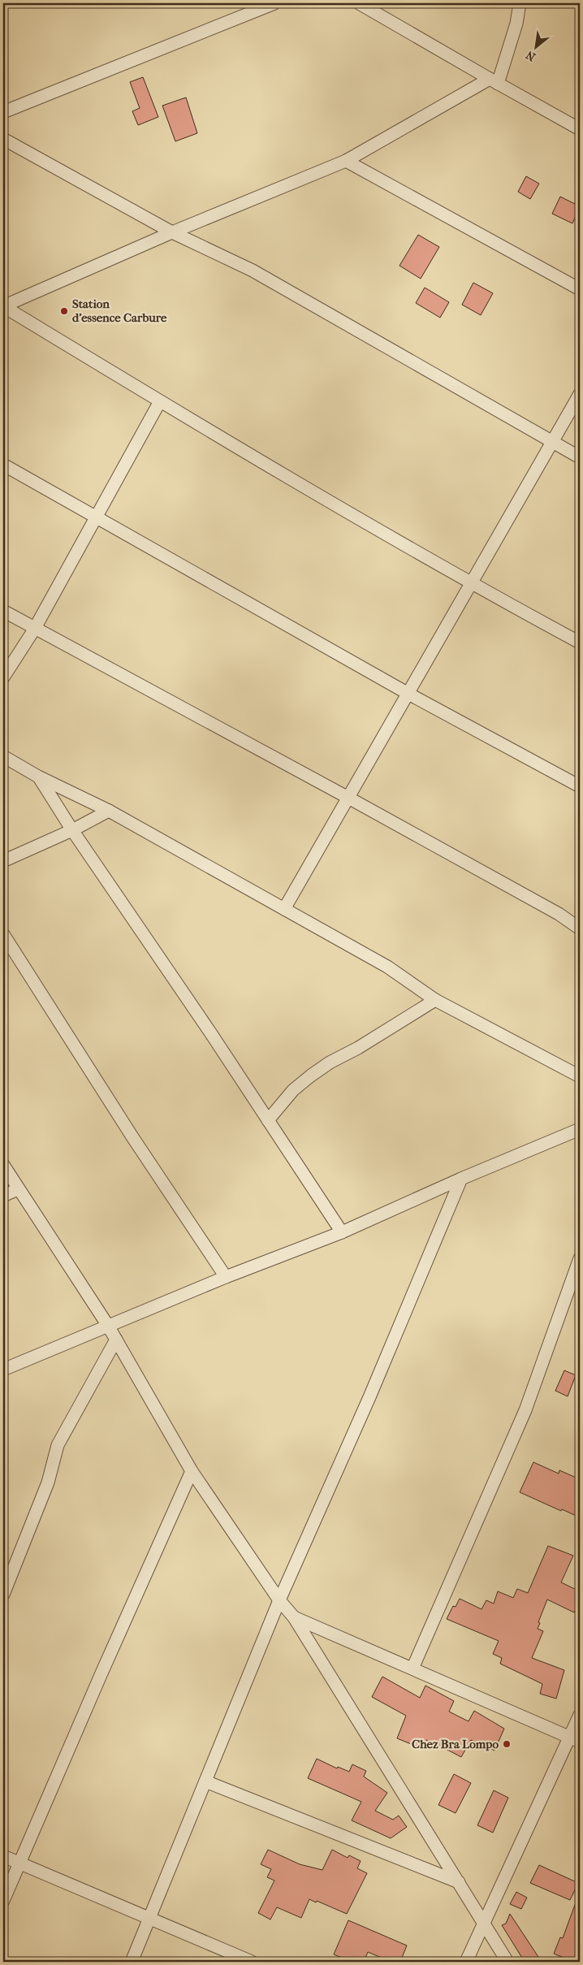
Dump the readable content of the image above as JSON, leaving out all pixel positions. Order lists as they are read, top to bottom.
{
  "places": ["Station d'essence Carbure", "Chez Bra Lompo"],
  "north": "bottom left"
}
